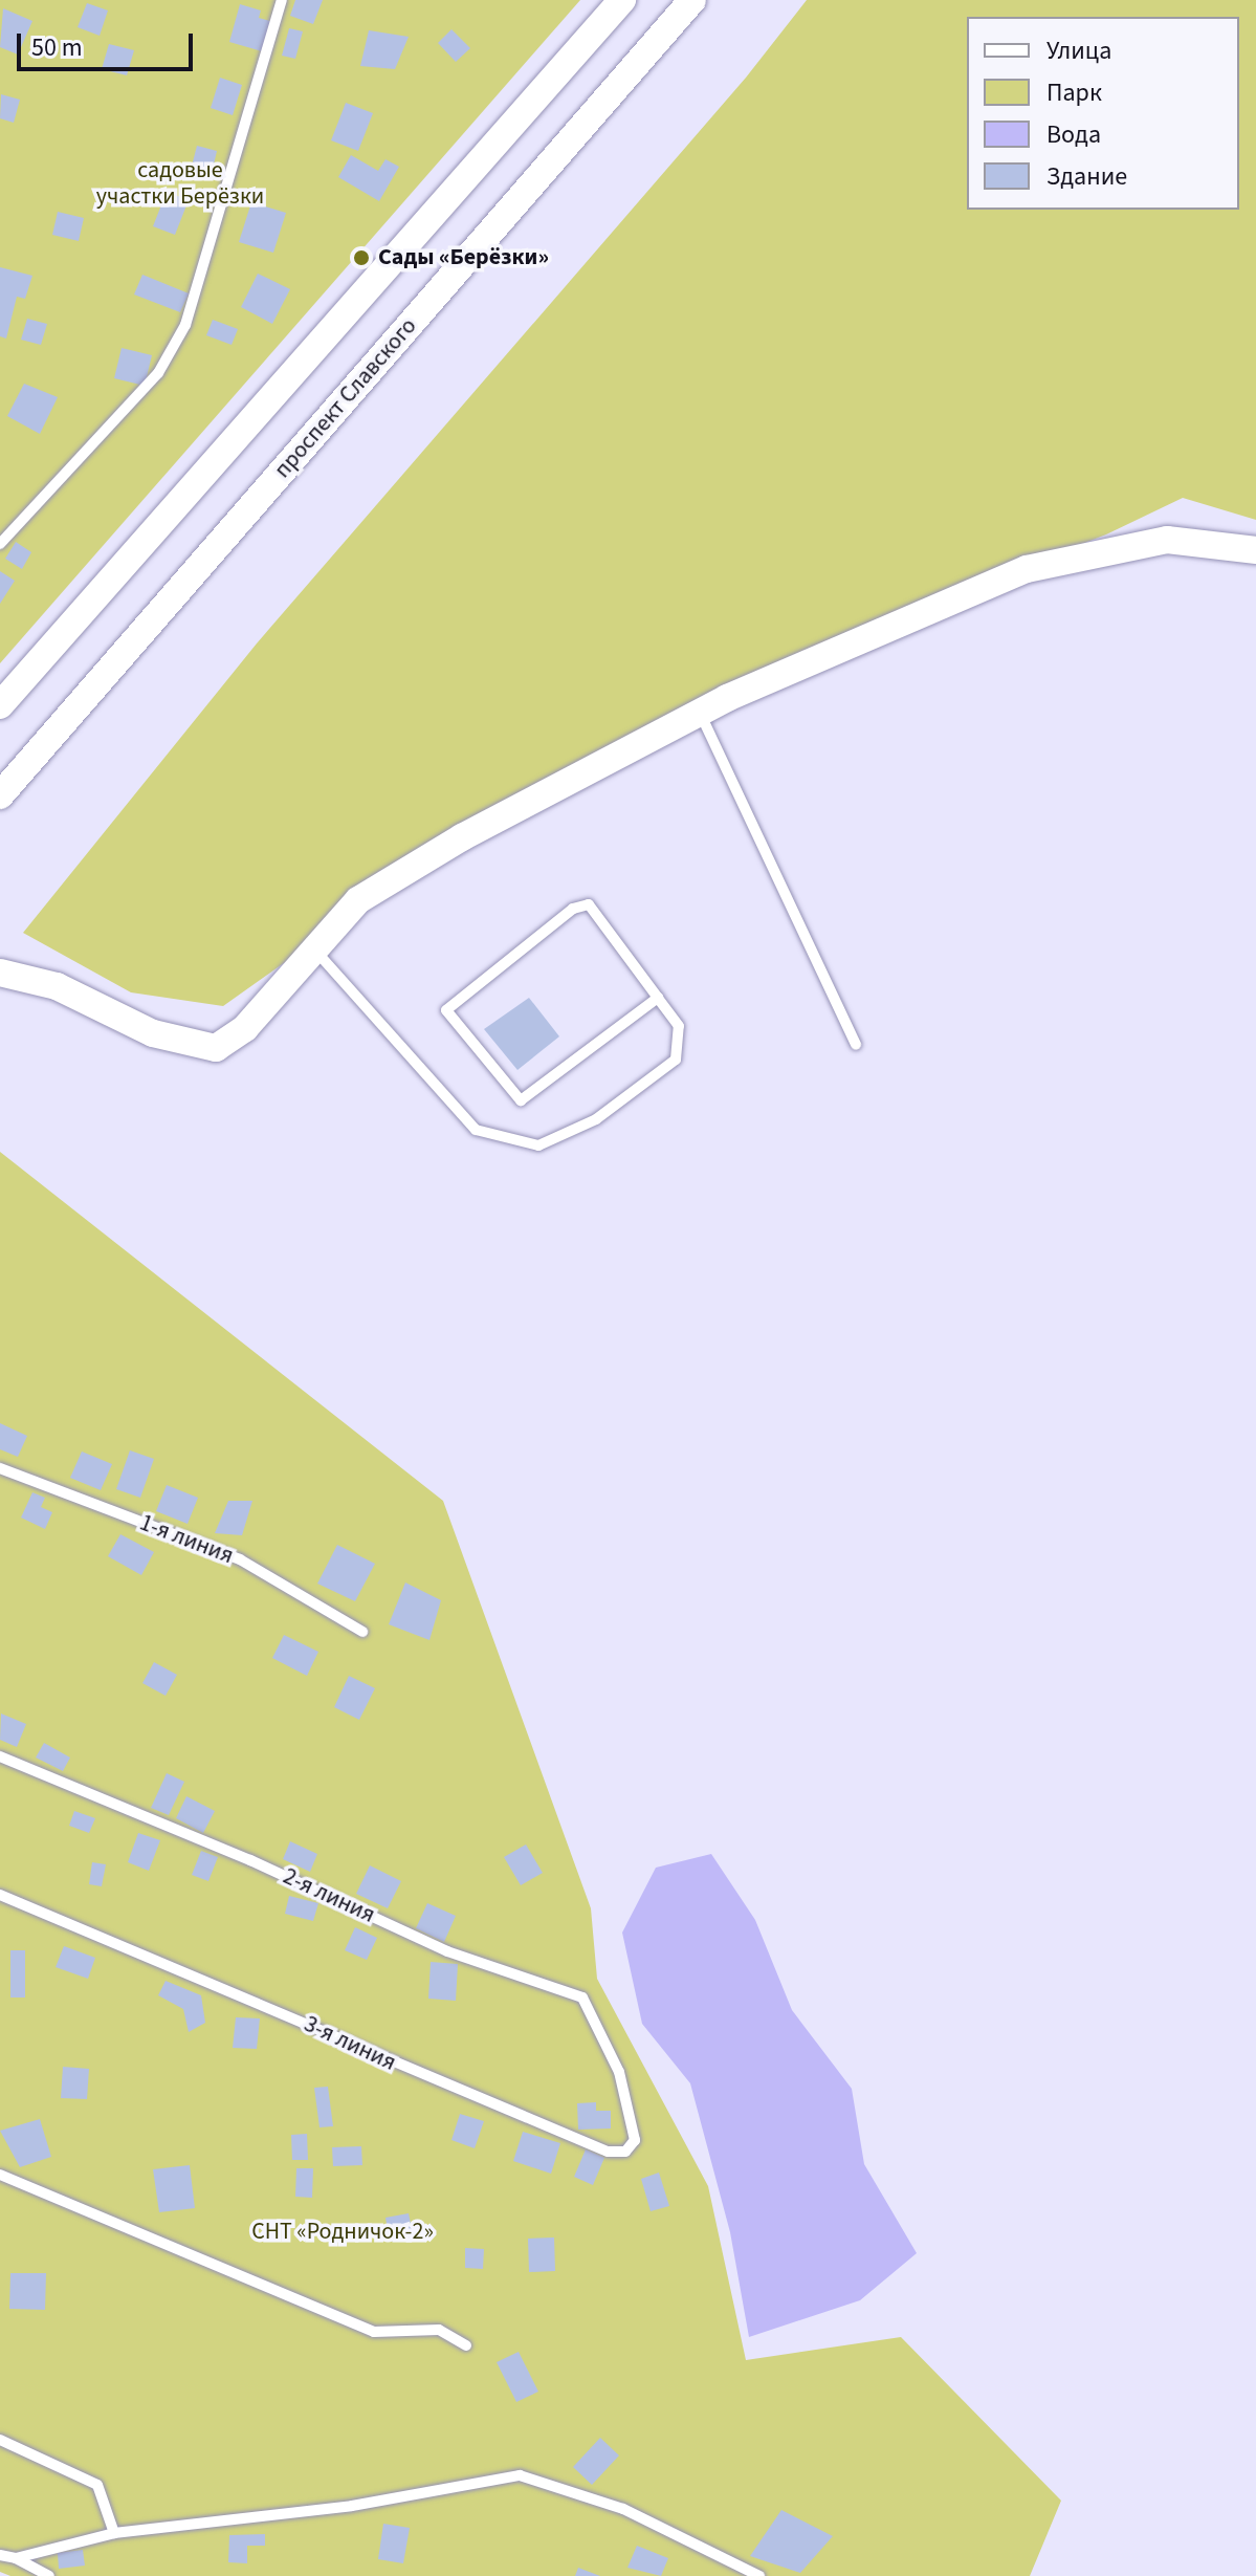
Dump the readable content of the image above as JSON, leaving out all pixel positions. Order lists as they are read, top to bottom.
{
  "streets": {
    "main road": ["проспект Славского"],
    "lane": ["1-я линия", "2-я линия", "3-я линия"]
  },
  "crossings": [
    ["2-я линия", "3-я линия"]
  ],
  "parks": ["садовые участки Берёзки", "СНТ «Родничок-2»"],
  "places": ["Сады «Берёзки»"],
  "legend": [
    "Улица",
    "Парк",
    "Вода",
    "Здание"
  ],
  "scale_bar": "50 m"
}
